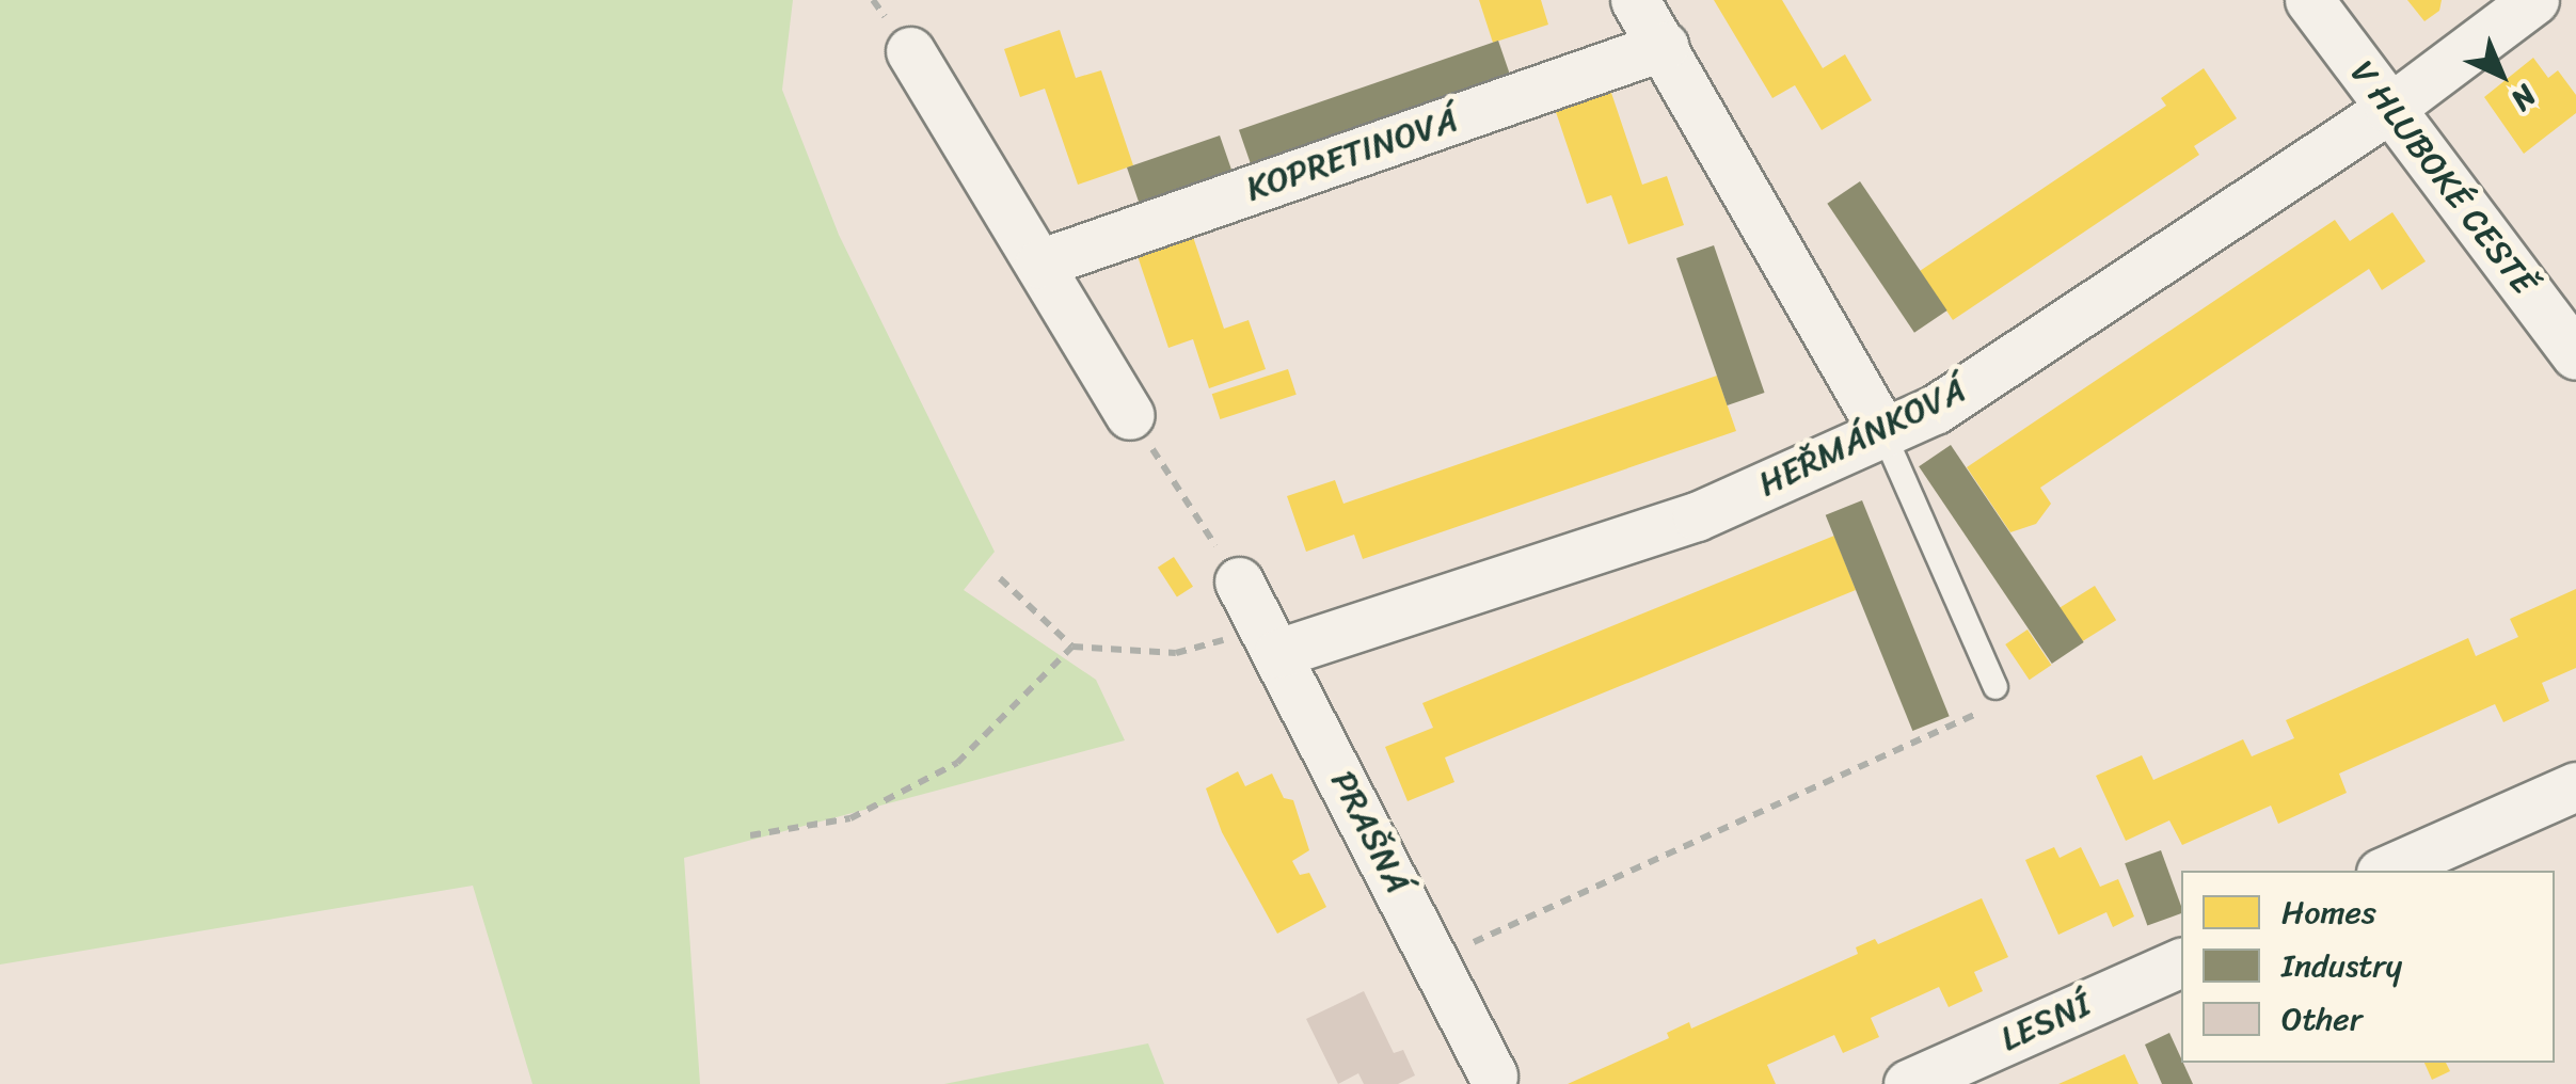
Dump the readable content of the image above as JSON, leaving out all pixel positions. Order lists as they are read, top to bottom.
{
  "streets": {
    "street": [
      "KOPRETINOVÁ",
      "V HLUBOKÉ CESTĚ",
      "HEŘMÁNKOVÁ",
      "PRAŠNÁ",
      "LESNÍ"
    ]
  },
  "crossings": [
    ["V HLUBOKÉ CESTĚ", "HEŘMÁNKOVÁ"],
    ["HEŘMÁNKOVÁ", "PRAŠNÁ"]
  ],
  "legend": ["Homes", "Industry", "Other"],
  "north": "bottom right"
}
